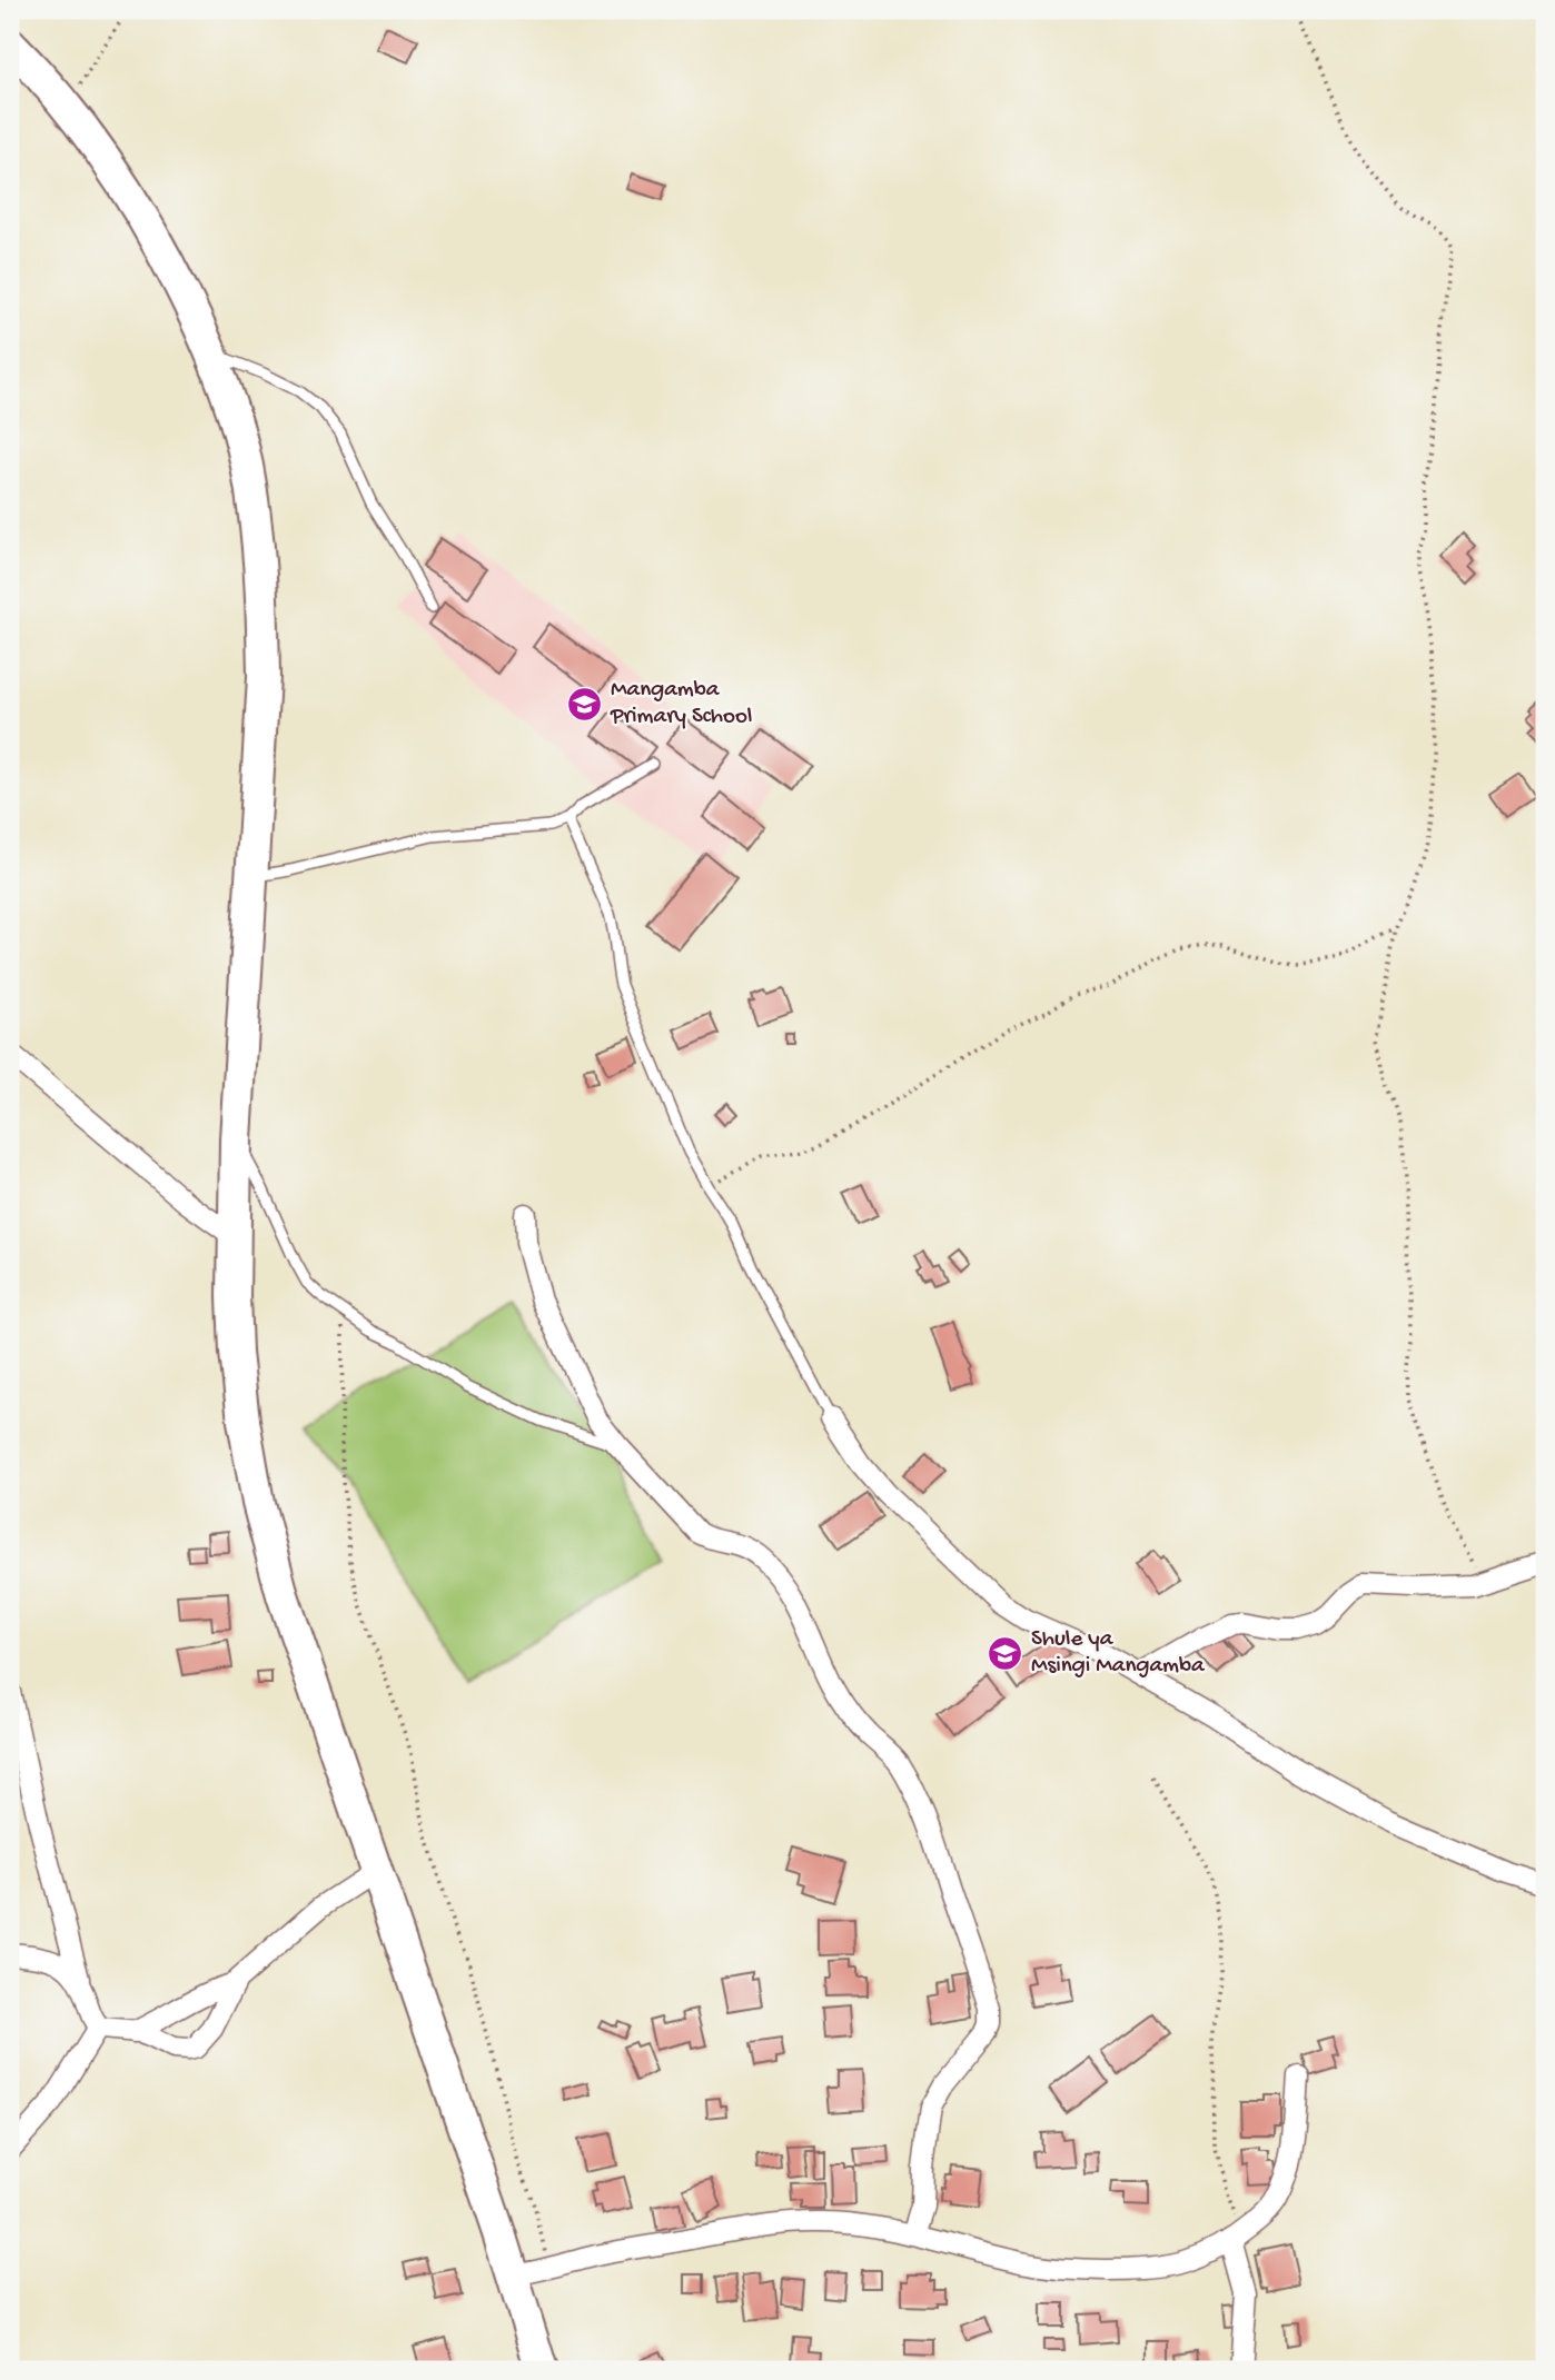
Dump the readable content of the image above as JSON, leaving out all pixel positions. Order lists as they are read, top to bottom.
{
  "places": {
    "school or university": ["Mangamba Primary School", "Shule ya Msingi Mangamba"]
  }
}
